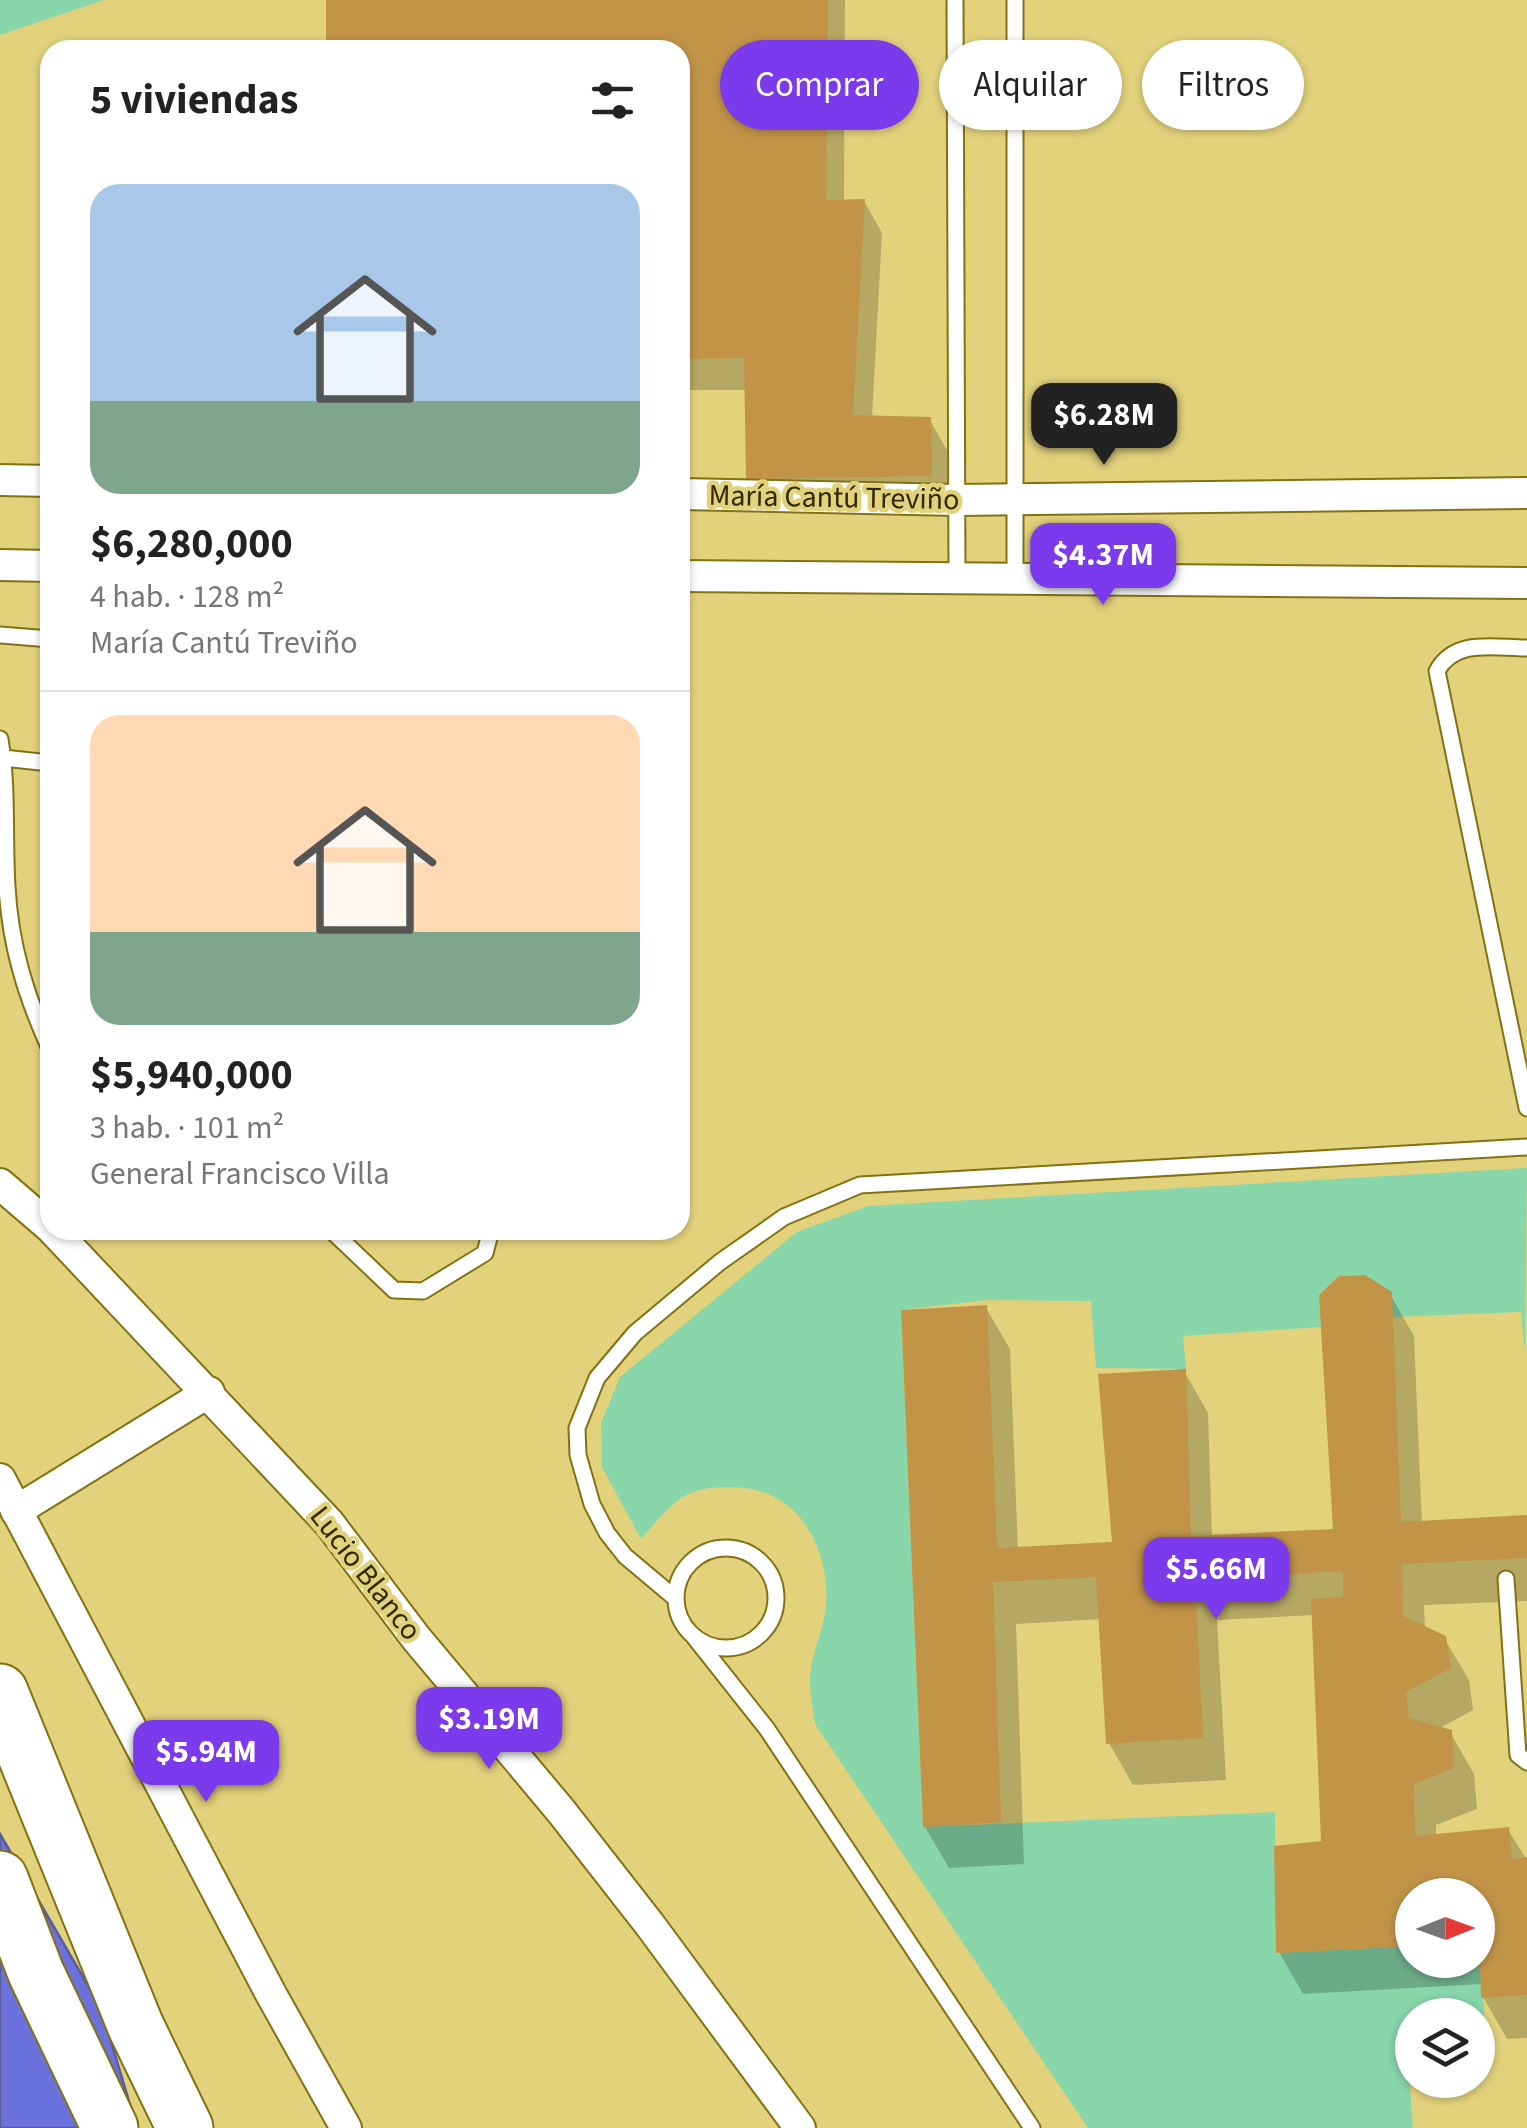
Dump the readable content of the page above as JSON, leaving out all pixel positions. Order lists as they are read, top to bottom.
{
  "streets": {
    "street": ["María Cantú Treviño", "Lucio Blanco"]
  },
  "north": "right",
  "page": {
    "chip": ["Comprar", "Alquilar", "Filtros"],
    "heading": "5 viviendas",
    "list": [
      {
        "name": "$6,280,000",
        "note": "4 hab. · 128 m² · María Cantú Treviño"
      },
      {
        "name": "$5,940,000",
        "note": "3 hab. · 101 m² · General Francisco Villa"
      }
    ],
    "price": [
      "$6.28M",
      "$4.37M",
      "$5.66M",
      "$3.19M",
      "$5.94M"
    ]
  }
}
